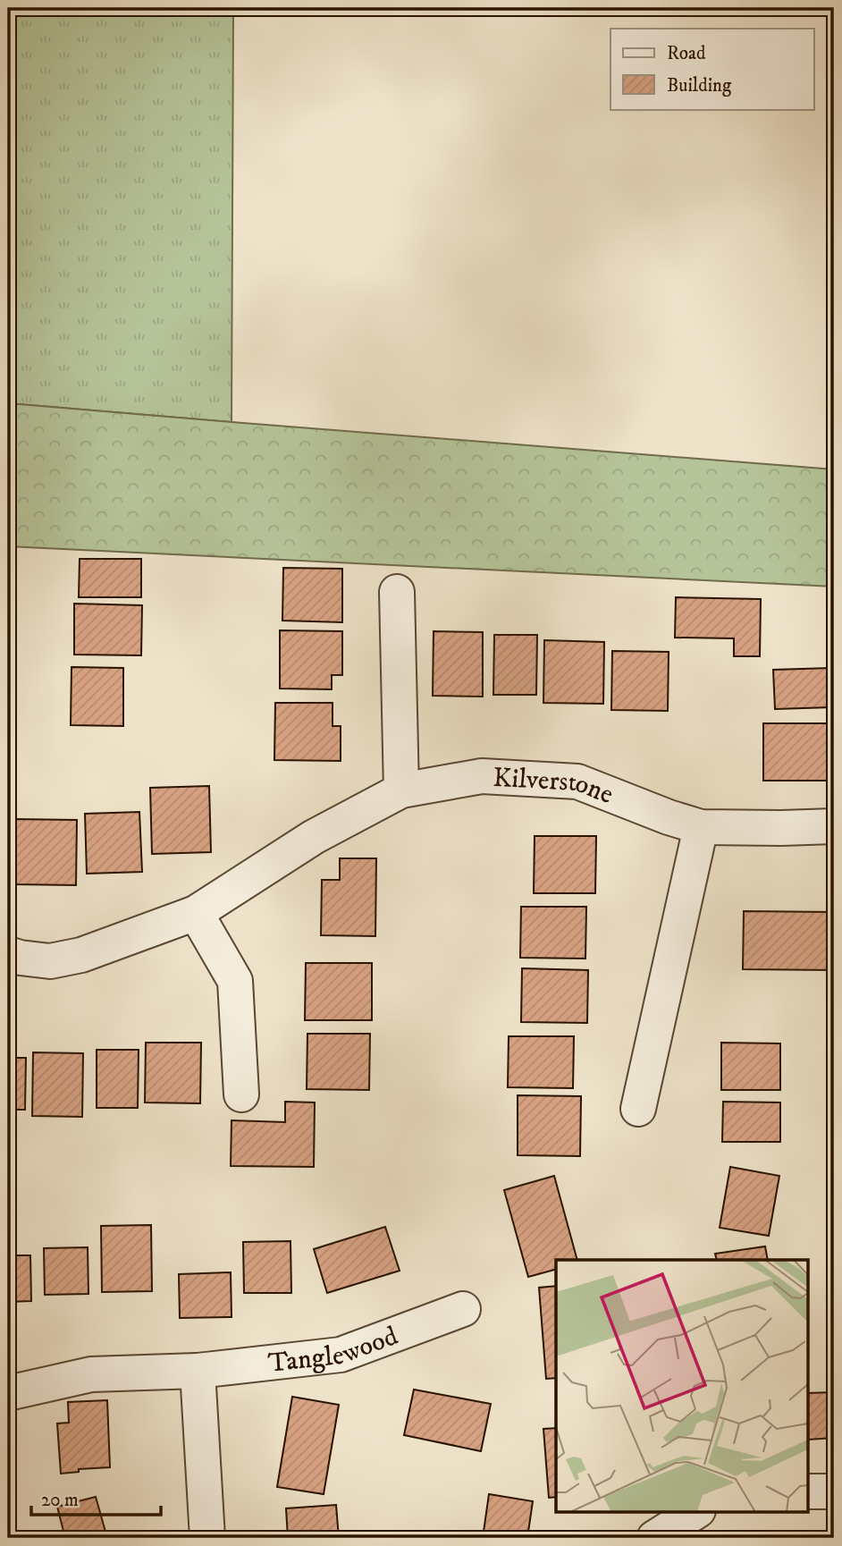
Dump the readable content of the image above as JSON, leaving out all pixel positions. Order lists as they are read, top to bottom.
{
  "streets": {
    "street": ["Kilverstone", "Tanglewood"]
  },
  "legend": ["Road", "Building"],
  "scale_bar": "20 m"
}
